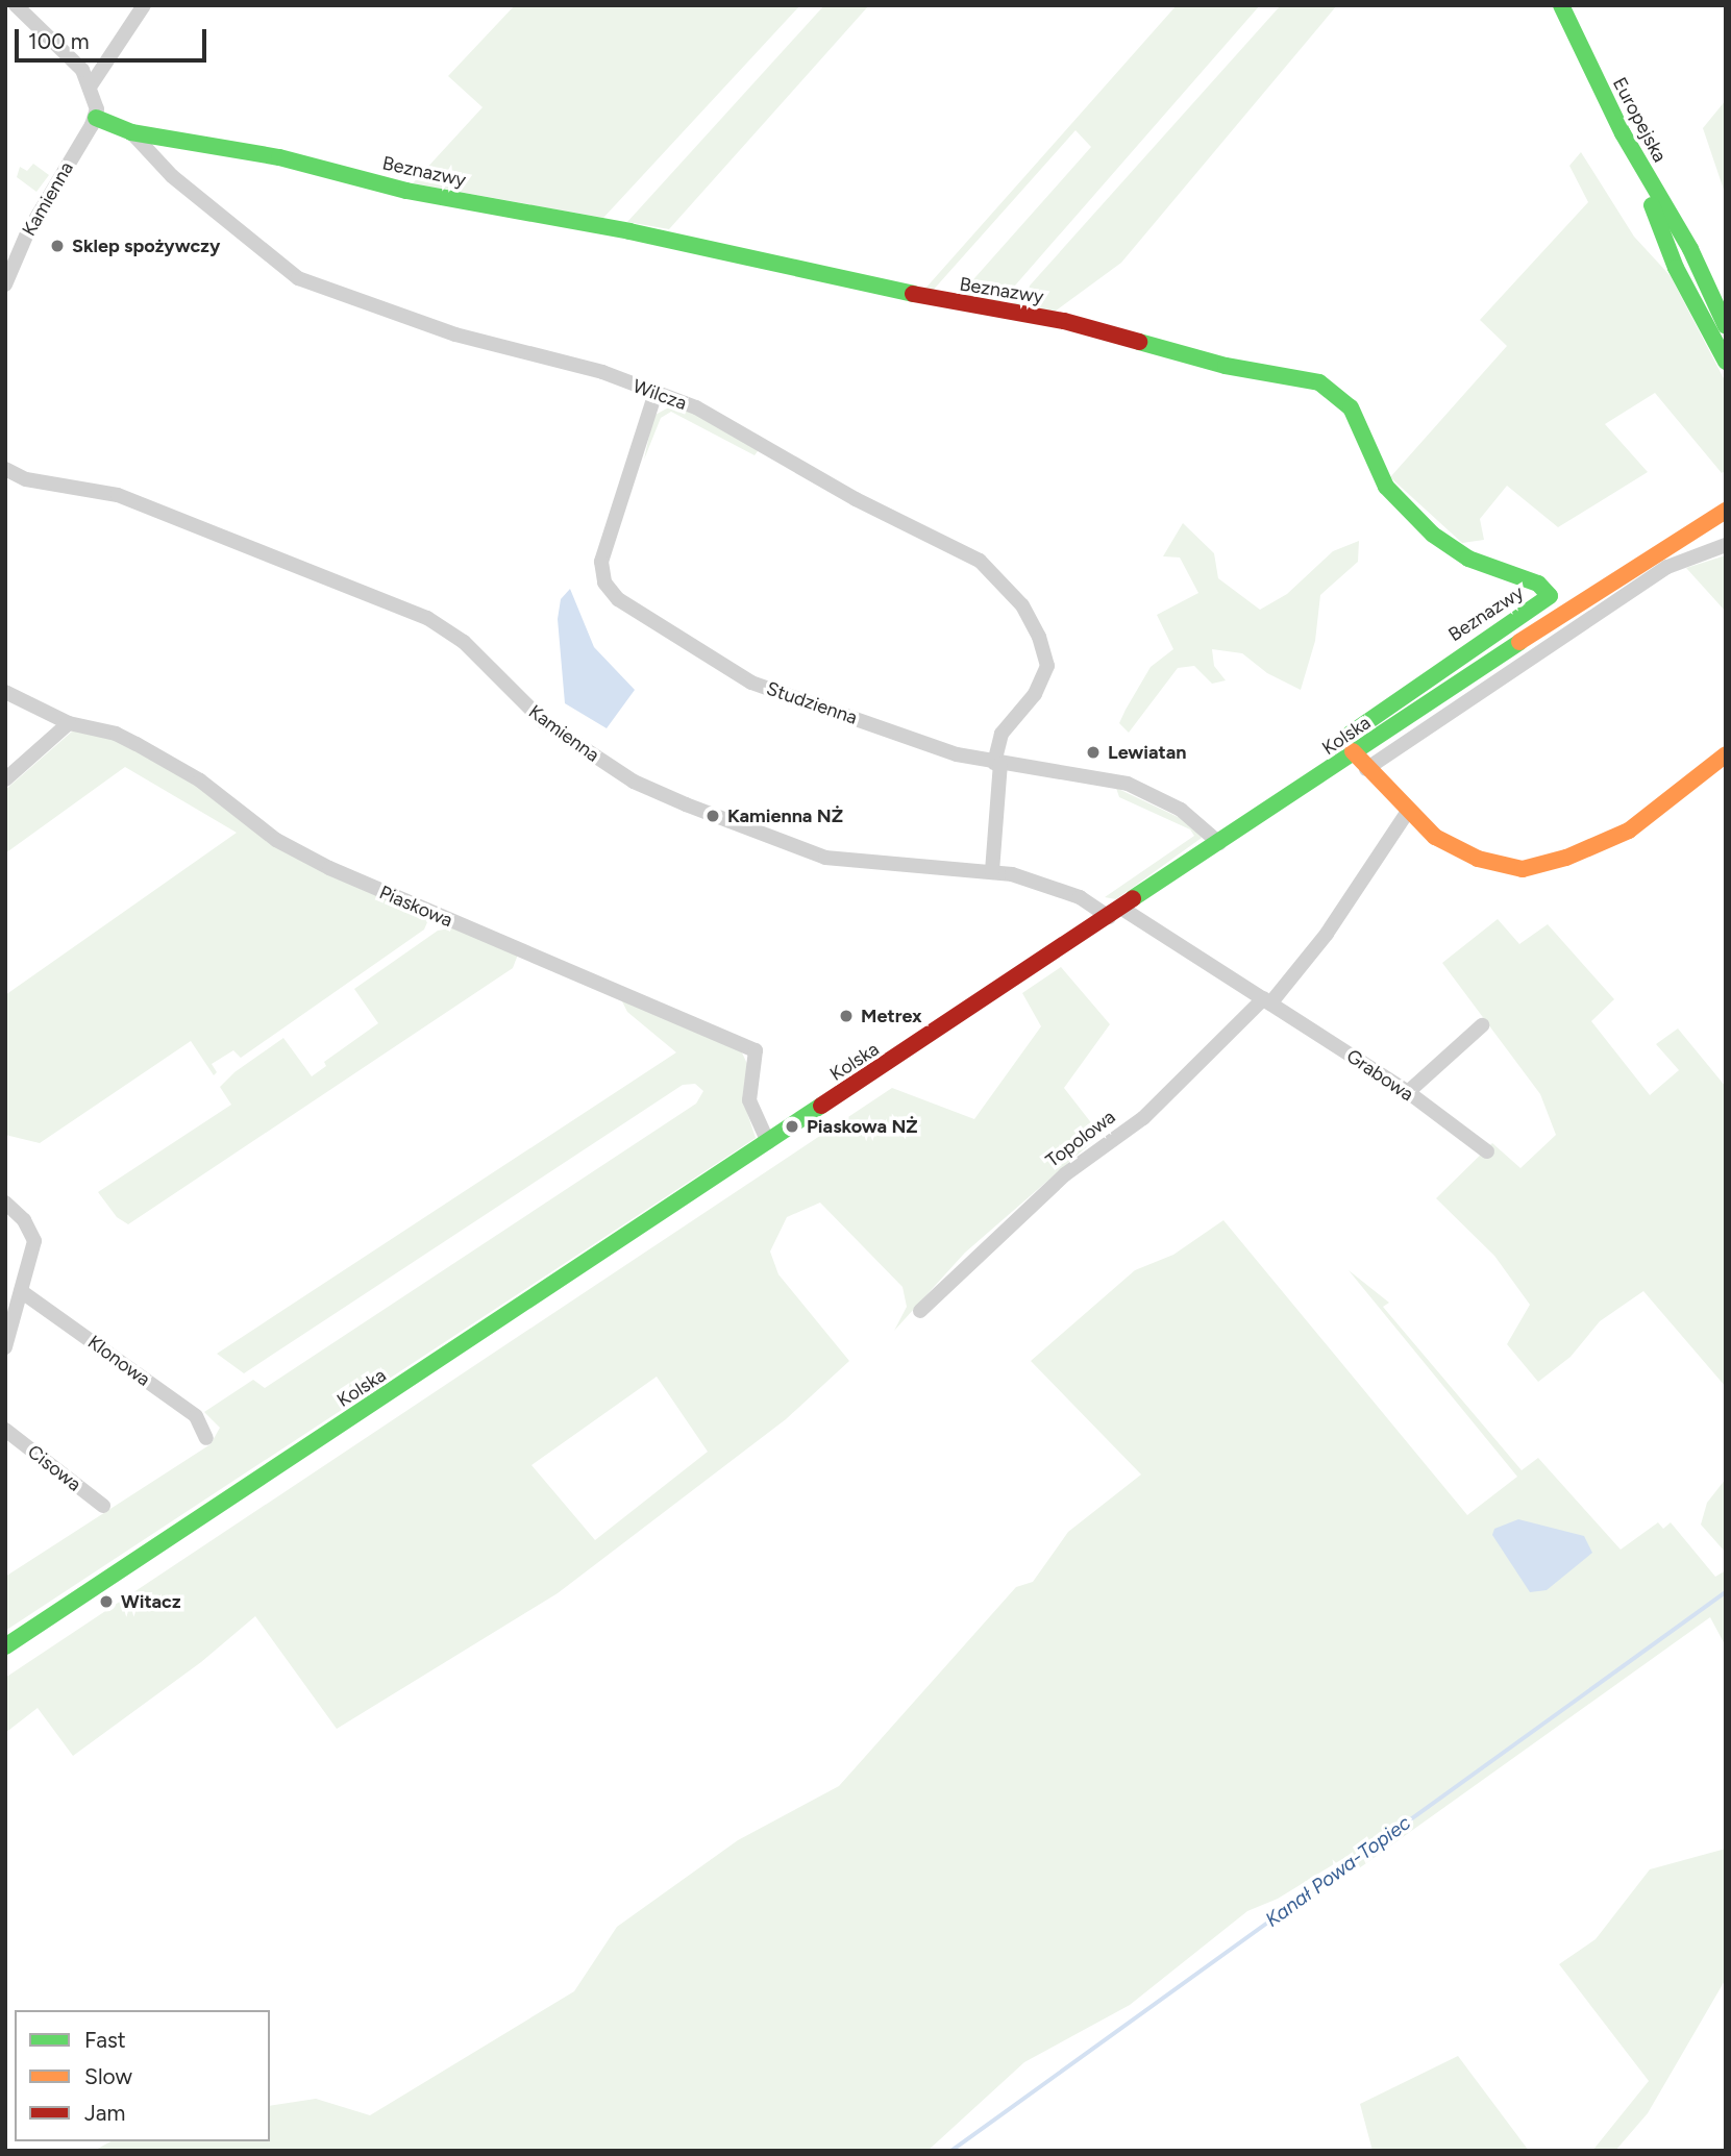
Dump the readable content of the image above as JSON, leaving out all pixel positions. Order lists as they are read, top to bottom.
{
  "streets": {
    "main road": ["Europejska", "Beznazwy", "Kolska"],
    "street": [
      "Kamienna",
      "Wilcza",
      "Studzienna",
      "Piaskowa",
      "Grabowa",
      "Topolowa",
      "Klonowa",
      "Cisowa"
    ]
  },
  "crossings": [
    ["Beznazwy", "Kamienna"],
    ["Beznazwy", "Wilcza"],
    ["Beznazwy", "Kolska"],
    ["Kamienna", "Wilcza"],
    ["Kamienna", "Kolska"],
    ["Wilcza", "Studzienna"],
    ["Studzienna", "Kolska"],
    ["Kolska", "Piaskowa"],
    ["Grabowa", "Topolowa"]
  ],
  "water": ["Kanał Powa-Topiec"],
  "places": [
    "Sklep spożywczy",
    "Lewiatan",
    "Kamienna NŻ",
    "Metrex",
    "Piaskowa NŻ",
    "Witacz"
  ],
  "legend": ["Fast", "Slow", "Jam"],
  "scale_bar": "100 m"
}
